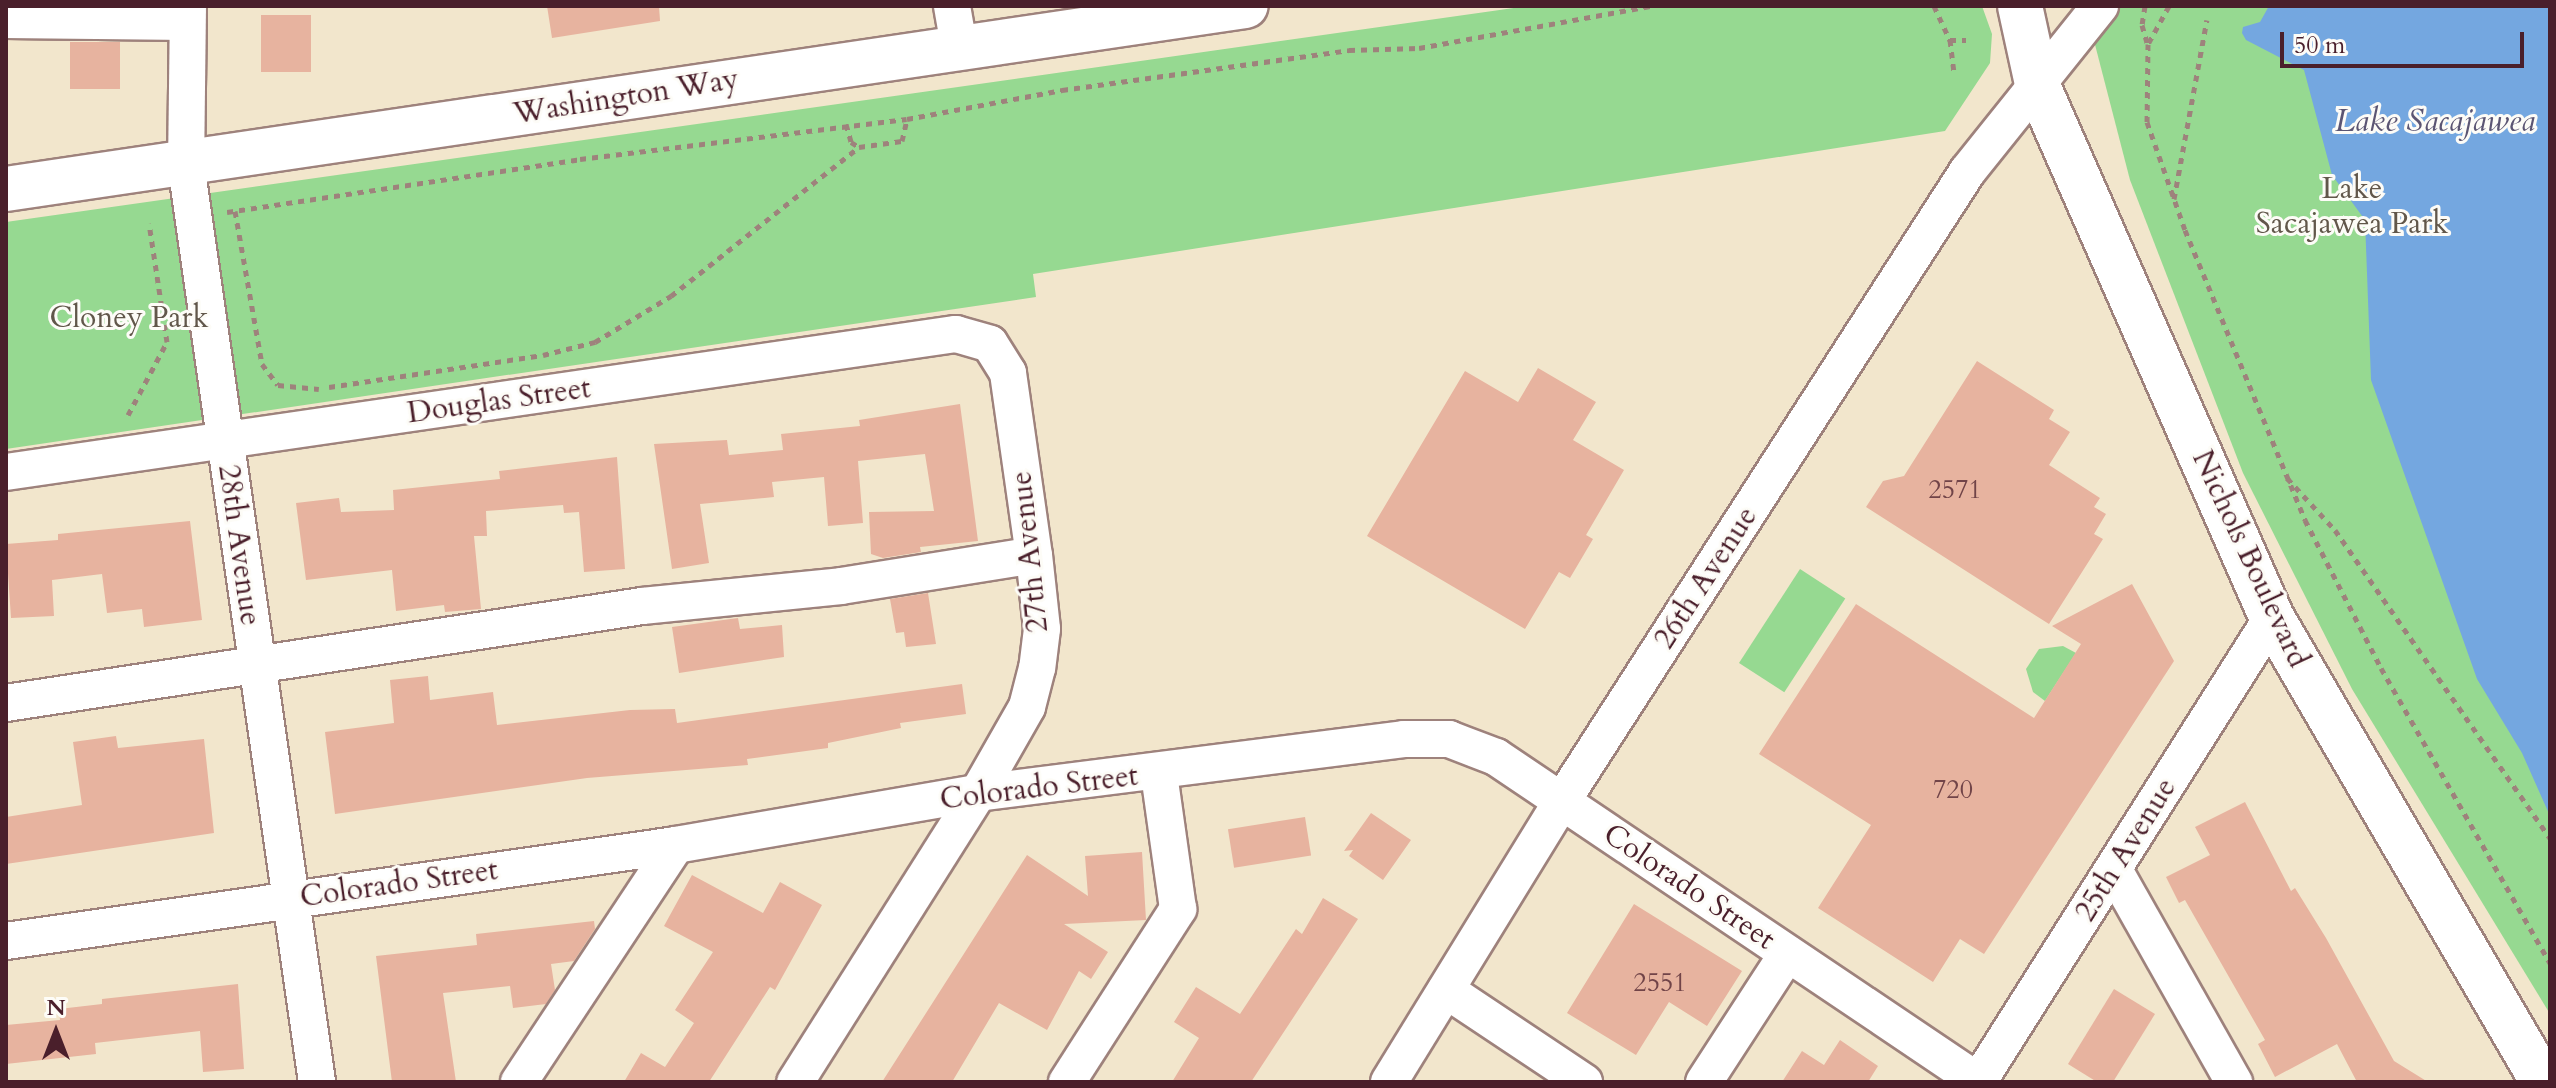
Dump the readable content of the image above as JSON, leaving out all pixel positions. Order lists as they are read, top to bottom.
{
  "streets": {
    "main road": ["Washington Way", "Nichols Boulevard"],
    "street": [
      "Douglas Street",
      "28th Avenue",
      "27th Avenue",
      "26th Avenue",
      "Colorado Street",
      "25th Avenue"
    ]
  },
  "crossings": [
    ["Washington Way", "28th Avenue"],
    ["Douglas Street", "28th Avenue"],
    ["Douglas Street", "27th Avenue"],
    ["28th Avenue", "Colorado Street"],
    ["27th Avenue", "Colorado Street"],
    ["Nichols Boulevard", "26th Avenue"],
    ["Nichols Boulevard", "25th Avenue"],
    ["26th Avenue", "Colorado Street"],
    ["Colorado Street", "25th Avenue"]
  ],
  "water": ["Lake Sacajawea"],
  "parks": ["Lake Sacajawea Park", "Cloney Park"],
  "house_numbers": ["2571", "720", "2551"],
  "scale_bar": "50 m",
  "north": "top"
}
